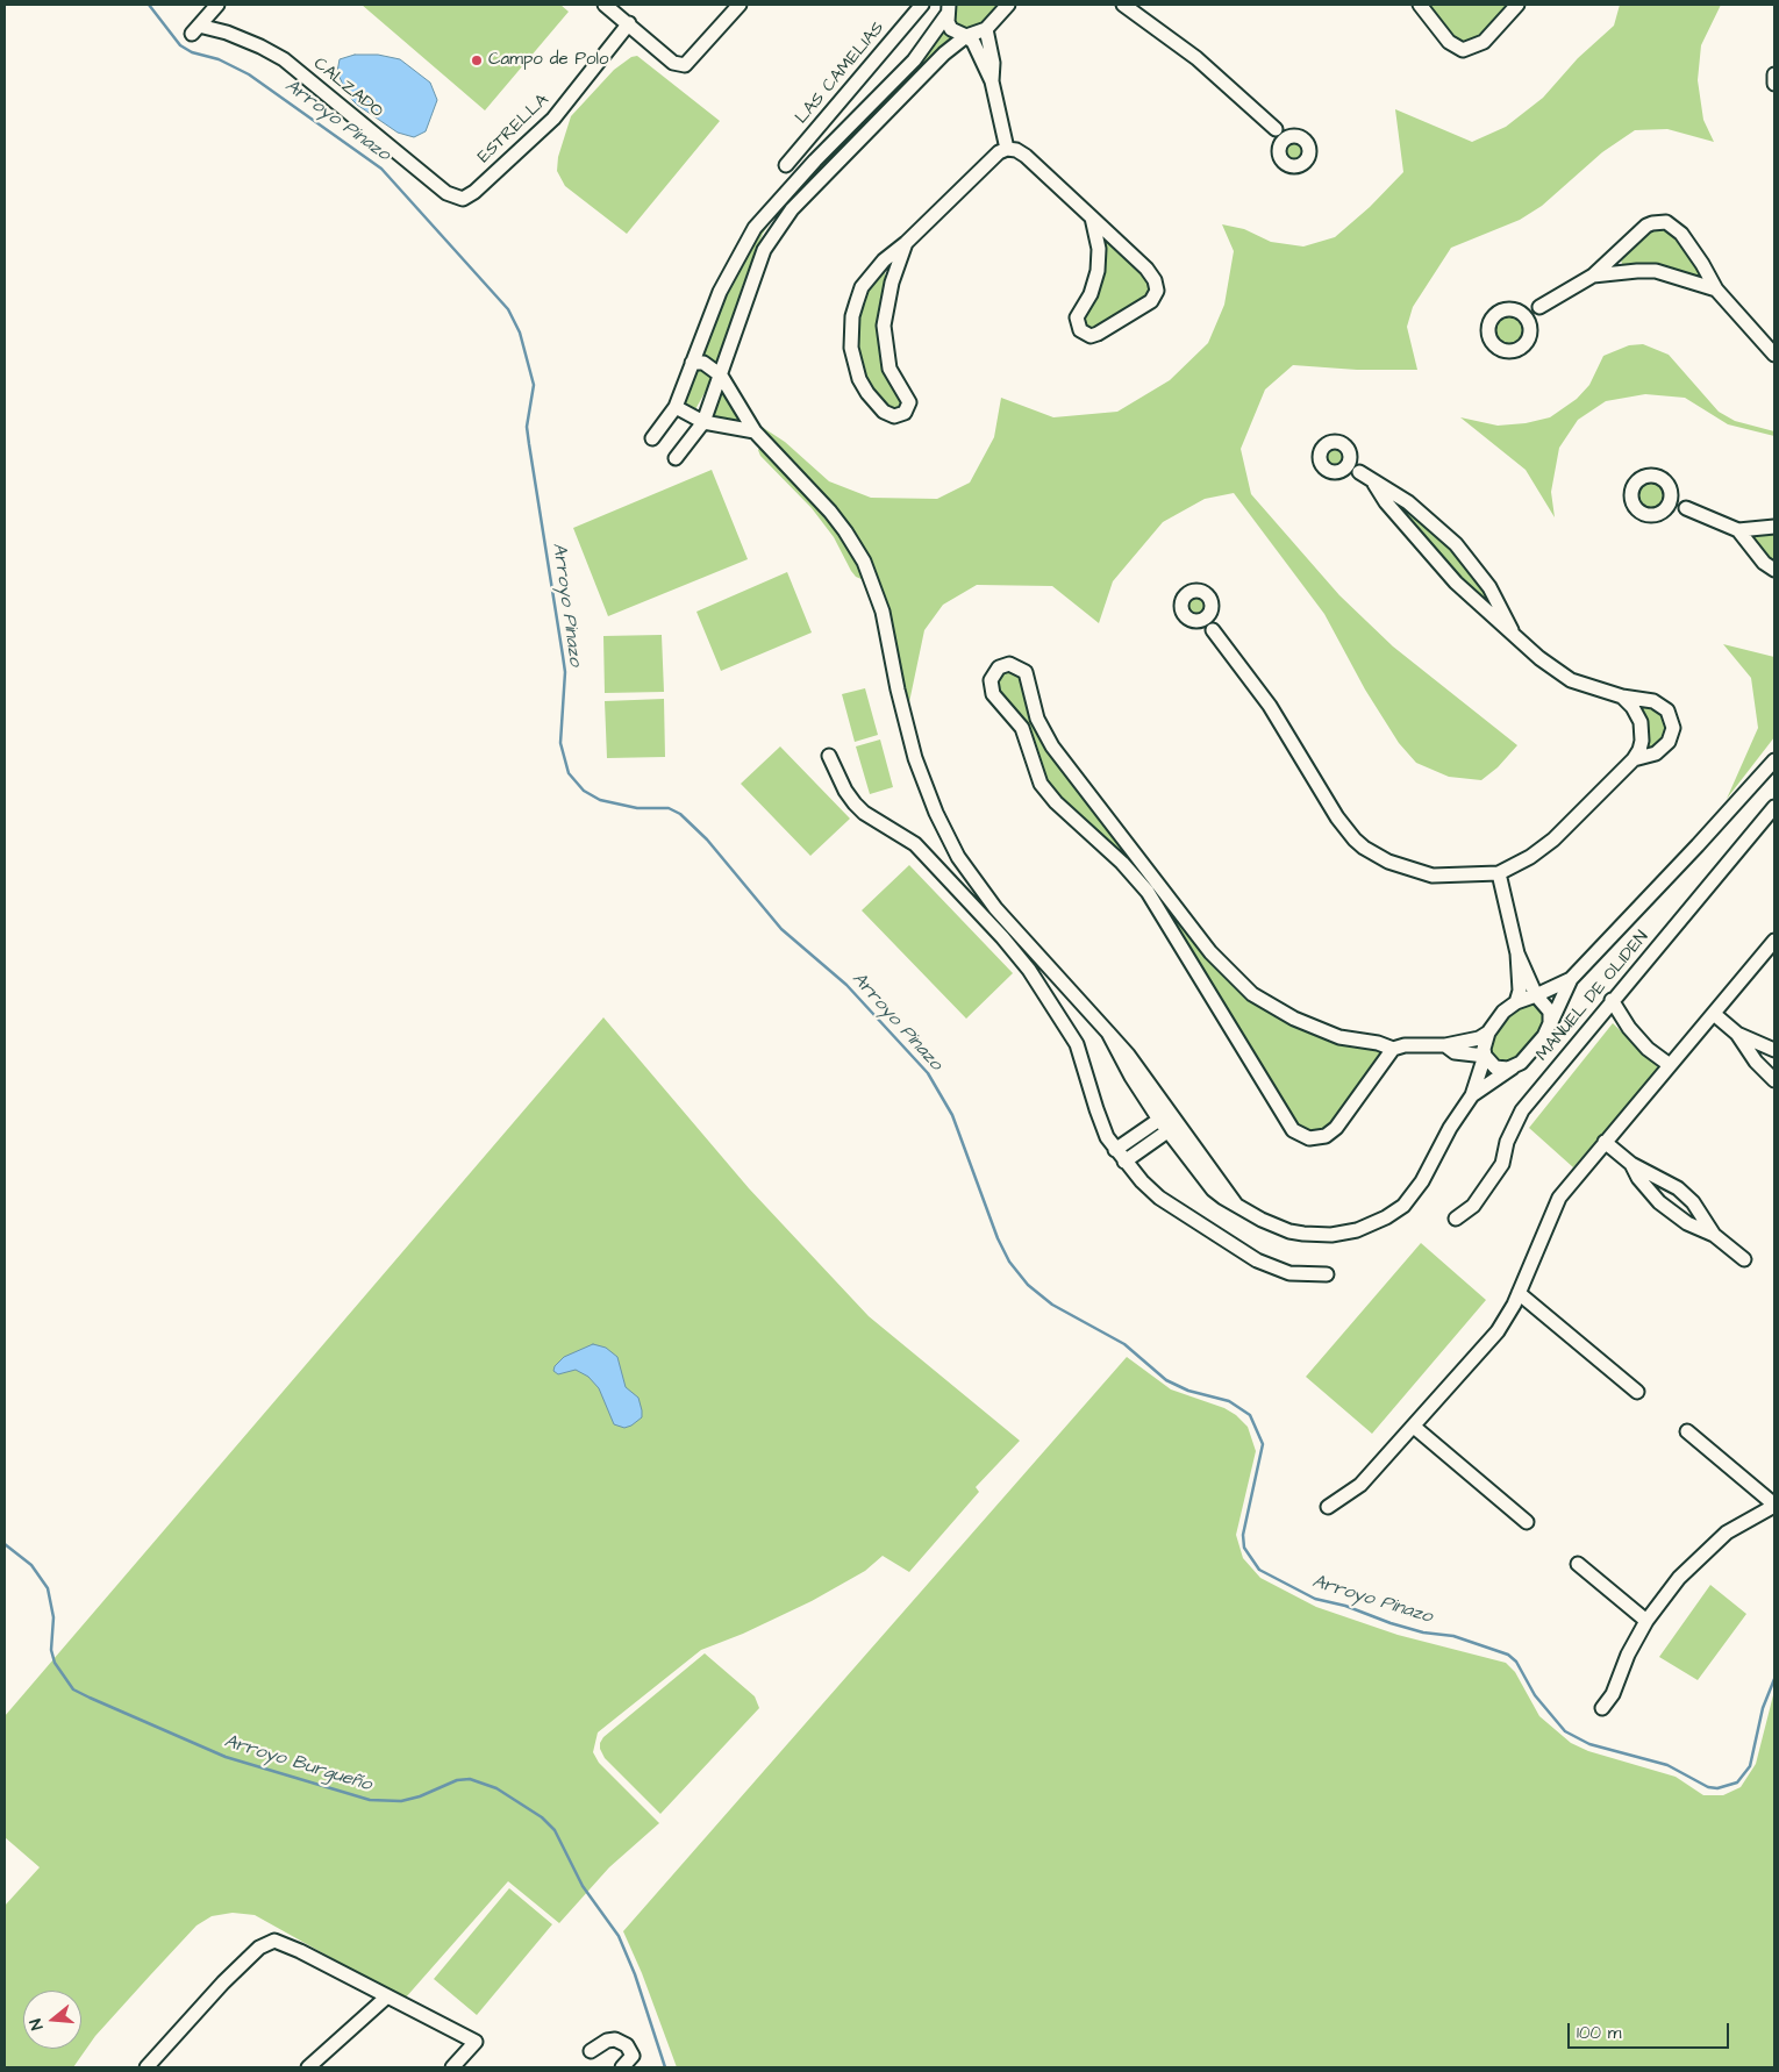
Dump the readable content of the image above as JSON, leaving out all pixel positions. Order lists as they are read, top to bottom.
{
  "streets": {
    "street": [
      "LAS CAMELIAS",
      "CALZADO",
      "ESTRELLA",
      "MANUEL DE OLIDEN"
    ]
  },
  "crossings": [
    ["CALZADO", "ESTRELLA"]
  ],
  "water": ["Arroyo Pinazo", "Arroyo Burgueño"],
  "places": ["Campo de Polo"],
  "scale_bar": "100 m",
  "north": "left"
}
